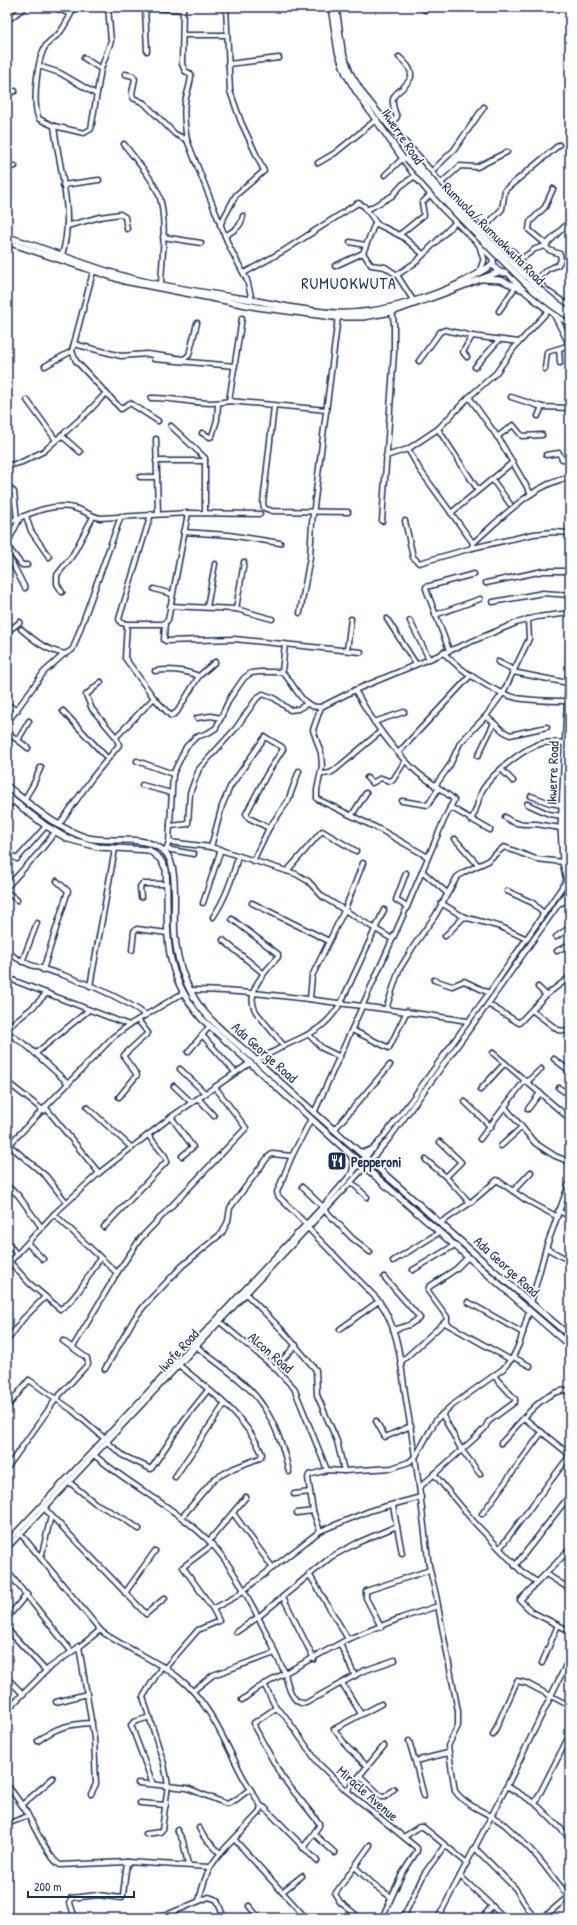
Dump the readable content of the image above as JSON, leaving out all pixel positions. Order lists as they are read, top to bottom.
{
  "streets": {
    "main road": ["Ikwerre Road", "Rumuola/ Rumuokwuta Road", "Ada George Road"],
    "street": ["Iwofe Road", "Alcon Road", "Miracle Avenue"]
  },
  "crossings": [
    ["Ikwerre Road", "Rumuola/ Rumuokwuta Road"],
    ["Ada George Road", "Iwofe Road"],
    ["Iwofe Road", "Alcon Road"]
  ],
  "districts": ["RUMUOKWUTA"],
  "places": {
    "restaurant": ["Pepperoni"]
  },
  "scale_bar": "200 m"
}
